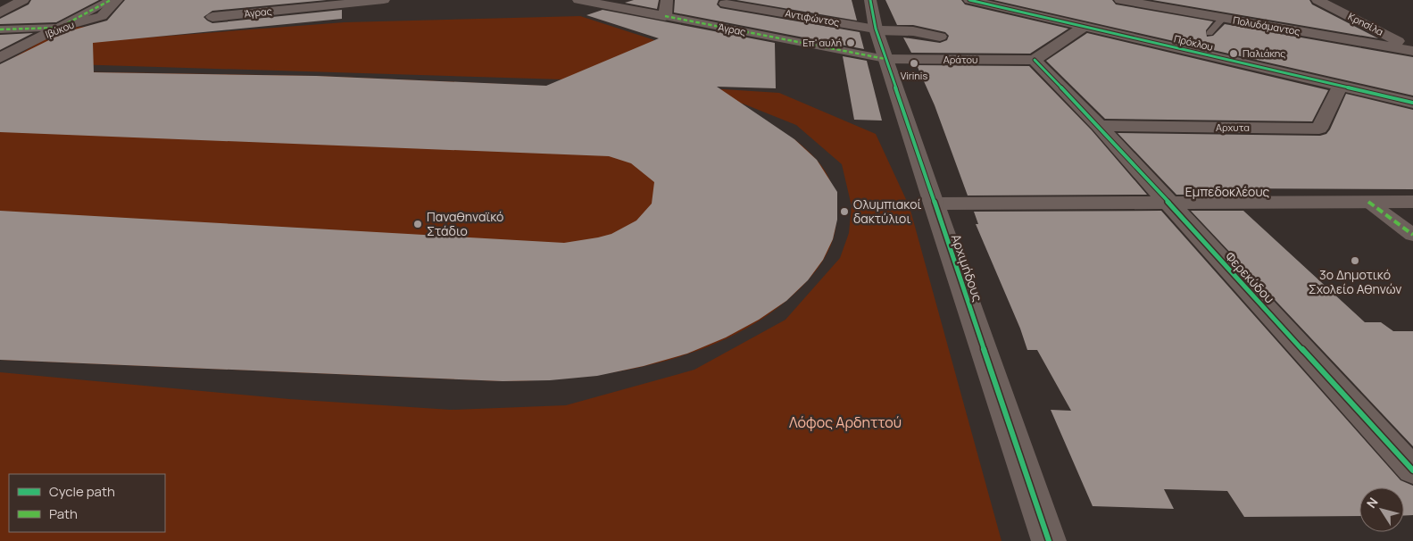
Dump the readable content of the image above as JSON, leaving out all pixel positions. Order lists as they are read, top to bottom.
{
  "streets": {
    "street": [
      "Άγρας",
      "Αντιφώντος",
      "Κρησίλα",
      "Πολυδάμαντος",
      "Ιβύκου",
      "Πρόκλου",
      "Αράτου",
      "Αρχυτα",
      "Εμπεδοκλέους",
      "Αρχιμήδους",
      "Φερεκύδου"
    ]
  },
  "crossings": [
    ["Άγρας", "Αράτου"],
    ["Άγρας", "Αρχιμήδους"],
    ["Αντιφώντος", "Αρχιμήδους"],
    ["Κρησίλα", "Πολυδάμαντος"],
    ["Πρόκλου", "Αρχυτα"],
    ["Αράτου", "Αρχιμήδους"],
    ["Αράτου", "Φερεκύδου"],
    ["Αρχυτα", "Φερεκύδου"],
    ["Εμπεδοκλέους", "Αρχιμήδους"],
    ["Εμπεδοκλέους", "Φερεκύδου"]
  ],
  "parks": ["Λόφος Αρδηττού"],
  "places": [
    "Επ' αυλή",
    "Παλιάκης",
    "Virinis",
    "Ολυμπιακοί δακτύλιοι",
    "Παναθηναϊκό Στάδιο",
    "3ο Δημοτικό Σχολείο Αθηνών"
  ],
  "legend": ["Cycle path", "Path"],
  "north": "top left"
}
